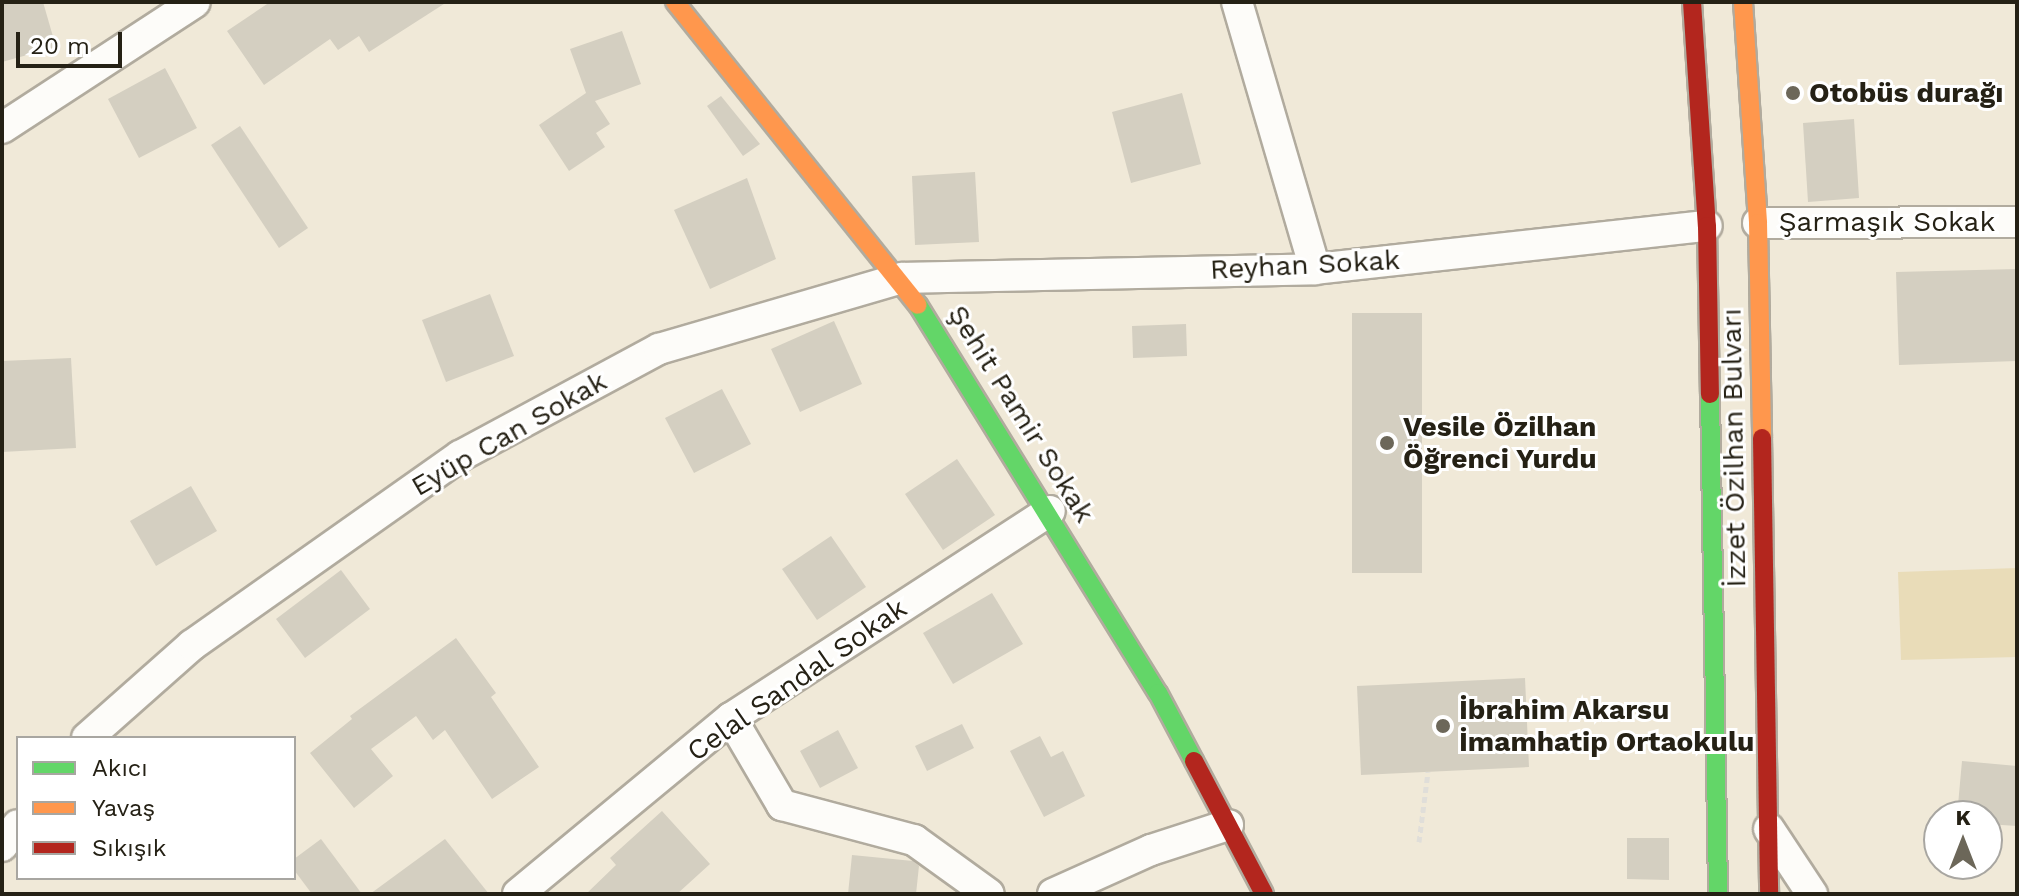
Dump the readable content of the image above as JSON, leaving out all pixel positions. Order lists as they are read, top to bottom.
{
  "streets": {
    "main road": ["Şehit Pamir Sokak", "İzzet Özilhan Bulvarı"],
    "street": [
      "Şarmaşık Sokak",
      "Reyhan Sokak",
      "Eyüp Can Sokak",
      "Celal Sandal Sokak"
    ]
  },
  "crossings": [
    ["Şarmaşık Sokak", "İzzet Özilhan Bulvarı"],
    ["Reyhan Sokak", "Şehit Pamir Sokak"],
    ["Reyhan Sokak", "Eyüp Can Sokak"],
    ["Reyhan Sokak", "İzzet Özilhan Bulvarı"],
    ["Şehit Pamir Sokak", "Eyüp Can Sokak"],
    ["Şehit Pamir Sokak", "Celal Sandal Sokak"]
  ],
  "places": ["Otobüs durağı", "Vesile Özilhan Öğrenci Yurdu", "İbrahim Akarsu İmamhatip Ortaokulu"],
  "legend": ["Akıcı", "Yavaş", "Sıkışık"],
  "scale_bar": "20 m",
  "north": "top"
}
